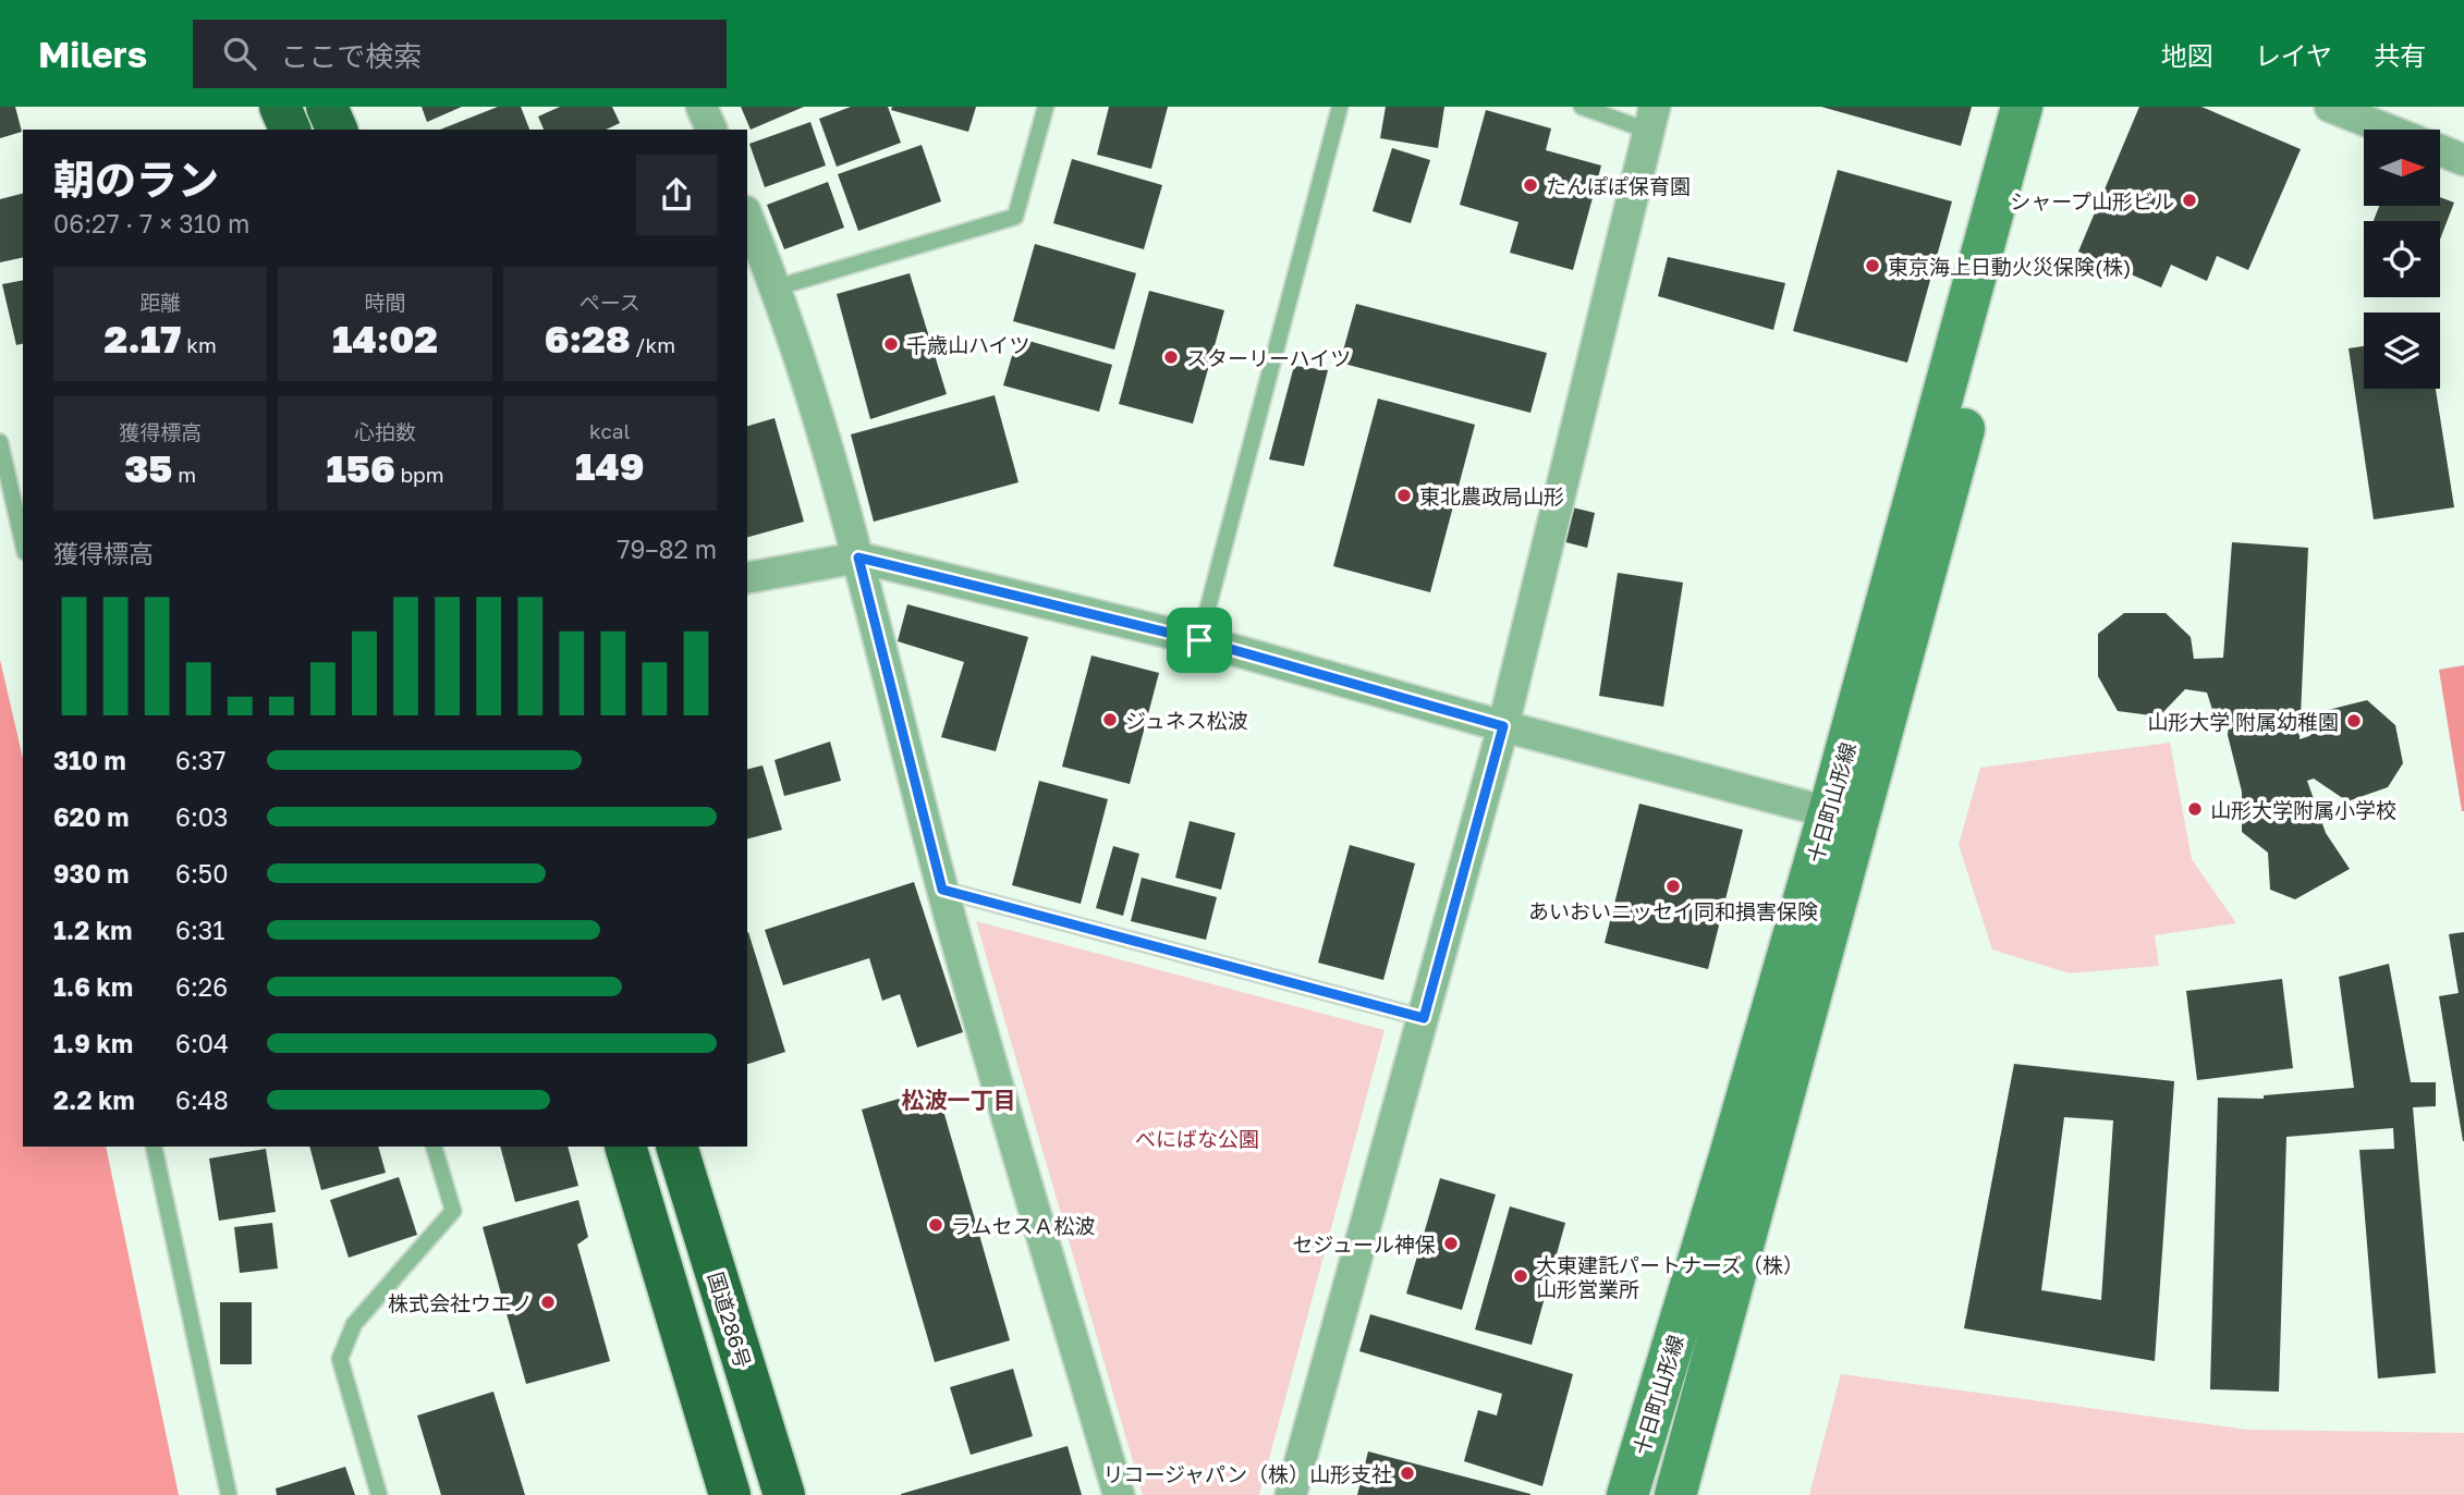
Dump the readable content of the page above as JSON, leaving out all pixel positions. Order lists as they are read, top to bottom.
{
  "streets": {
    "highway": ["国道286号"],
    "main road": ["十日町山形線"]
  },
  "districts": ["松波一丁目"],
  "parks": ["べにばな公園"],
  "places": [
    "たんぽぽ保育園",
    "シャープ山形ビル",
    "東京海上日動火災保険(株)",
    "千歳山ハイツ",
    "スターリーハイツ",
    "東北農政局山形",
    "ジュネス松波",
    "山形大学 附属幼稚園",
    "山形大学附属小学校",
    "あいおいニッセイ同和損害保険",
    "ラムセスＡ松波",
    "セジュール神保",
    "大東建託パートナーズ（株） 山形営業所",
    "株式会社ウエノ",
    "リコージャパン（株）山形支社"
  ],
  "north": "right",
  "page": {
    "header": "Milers",
    "search": "ここで検索",
    "nav": ["地図", "レイヤ", "共有"],
    "heading": ["朝のラン", "06:27 · 7 × 310 m"],
    "stats": [
      ["距離", "2.17 km"],
      ["時間", "14:02"],
      ["ペース", "6:28 /km"],
      ["獲得標高", "35 m"],
      ["心拍数", "156 bpm"],
      ["kcal", "149"]
    ],
    "chart": ["獲得標高", "79–82 m"],
    "list": [
      {
        "name": "310 m",
        "note": "6:37"
      },
      {
        "name": "620 m",
        "note": "6:03"
      },
      {
        "name": "930 m",
        "note": "6:50"
      },
      {
        "name": "1.2 km",
        "note": "6:31"
      },
      {
        "name": "1.6 km",
        "note": "6:26"
      },
      {
        "name": "1.9 km",
        "note": "6:04"
      },
      {
        "name": "2.2 km",
        "note": "6:48"
      }
    ]
  }
}
